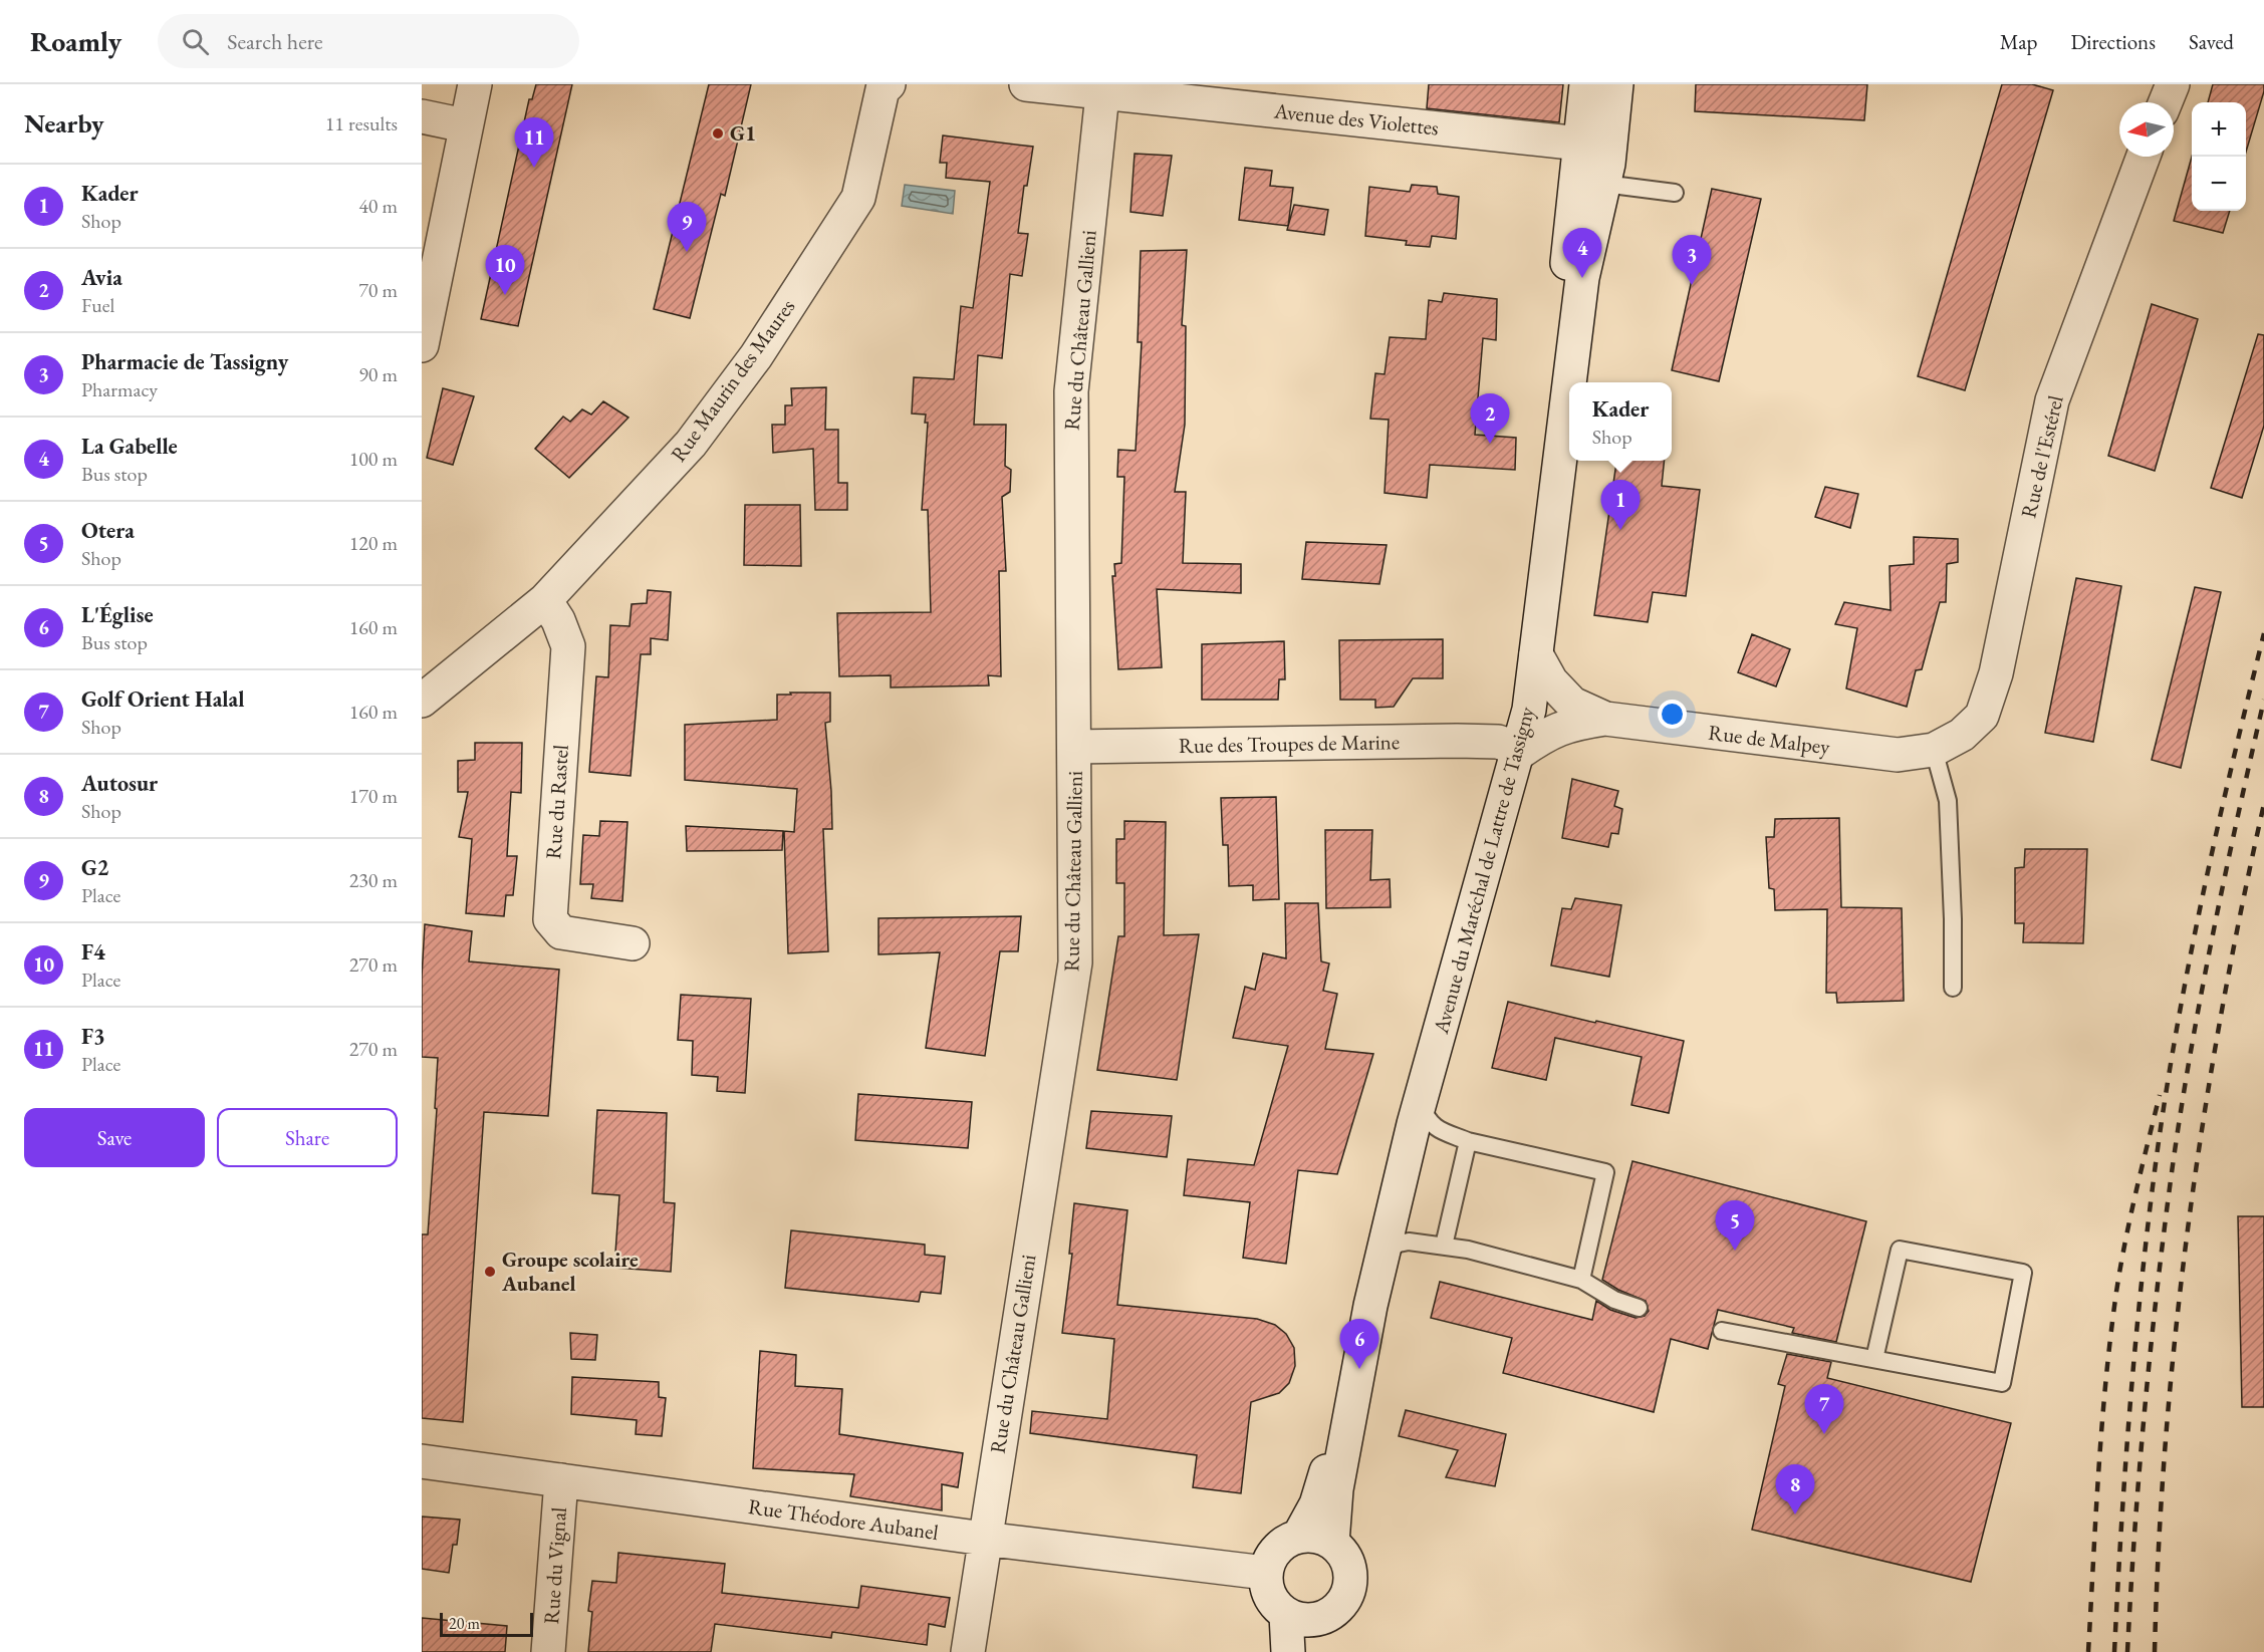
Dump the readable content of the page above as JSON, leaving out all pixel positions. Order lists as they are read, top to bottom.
{
  "streets": {
    "street": [
      "Avenue des Violettes",
      "Rue du Château Gallieni",
      "Rue Maurin des Maures",
      "Rue de l'Estérel",
      "Rue de Malpey",
      "Rue des Troupes de Marine",
      "Rue du Rastel",
      "Avenue du Maréchal de Lattre de Tassigny",
      "Rue Théodore Aubanel",
      "Rue du Vignal"
    ]
  },
  "crossings": [
    ["Avenue des Violettes", "Rue du Château Gallieni"],
    ["Avenue des Violettes", "Avenue du Maréchal de Lattre de Tassigny"],
    ["Rue du Château Gallieni", "Rue des Troupes de Marine"],
    ["Rue du Château Gallieni", "Rue Théodore Aubanel"],
    ["Rue Maurin des Maures", "Rue du Rastel"],
    ["Rue de l'Estérel", "Rue de Malpey"],
    ["Rue de Malpey", "Rue des Troupes de Marine"],
    ["Rue de Malpey", "Avenue du Maréchal de Lattre de Tassigny"],
    ["Rue des Troupes de Marine", "Avenue du Maréchal de Lattre de Tassigny"],
    ["Avenue du Maréchal de Lattre de Tassigny", "Rue Théodore Aubanel"],
    ["Rue Théodore Aubanel", "Rue du Vignal"]
  ],
  "places": ["G1", "Groupe scolaire Aubanel"],
  "scale_bar": "20 m",
  "north": "left",
  "page": {
    "header": "Roamly",
    "search": "Search here",
    "nav": ["Map", "Directions", "Saved"],
    "heading": ["Nearby", "11 results"],
    "map_buttons": ["+", "−"],
    "pins": [
      "11",
      "9",
      "4",
      "3",
      "10",
      "2",
      "1",
      "5",
      "6",
      "7",
      "8"
    ],
    "list": [
      {
        "mark": "1",
        "name": "Kader",
        "note": "Shop",
        "value": "40 m"
      },
      {
        "mark": "2",
        "name": "Avia",
        "note": "Fuel",
        "value": "70 m"
      },
      {
        "mark": "3",
        "name": "Pharmacie de Tassigny",
        "note": "Pharmacy",
        "value": "90 m"
      },
      {
        "mark": "4",
        "name": "La Gabelle",
        "note": "Bus stop",
        "value": "100 m"
      },
      {
        "mark": "5",
        "name": "Otera",
        "note": "Shop",
        "value": "120 m"
      },
      {
        "mark": "6",
        "name": "L'Église",
        "note": "Bus stop",
        "value": "160 m"
      },
      {
        "mark": "7",
        "name": "Golf Orient Halal",
        "note": "Shop",
        "value": "160 m"
      },
      {
        "mark": "8",
        "name": "Autosur",
        "note": "Shop",
        "value": "170 m"
      },
      {
        "mark": "9",
        "name": "G2",
        "note": "Place",
        "value": "230 m"
      },
      {
        "mark": "10",
        "name": "F4",
        "note": "Place",
        "value": "270 m"
      },
      {
        "mark": "11",
        "name": "F3",
        "note": "Place",
        "value": "270 m"
      }
    ],
    "popup": ["Kader", "Shop"],
    "buttons": ["Save", "Share"],
    "scale": "20 m"
  }
}
